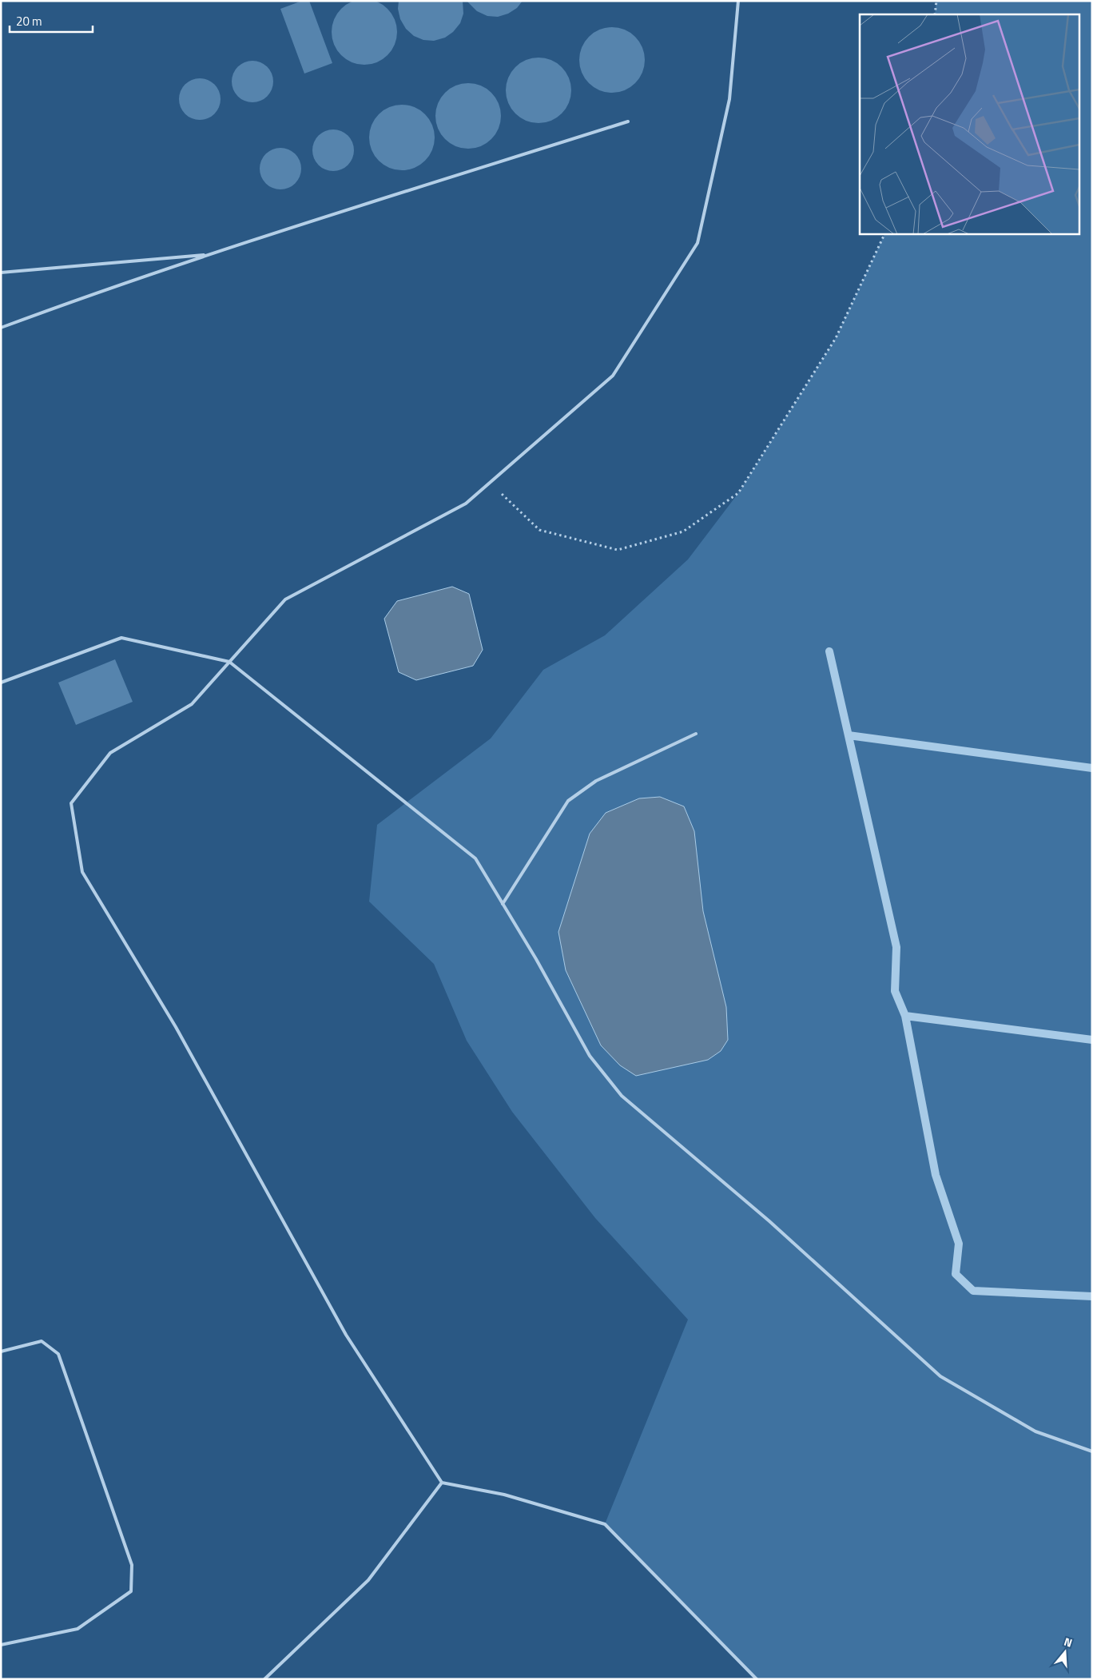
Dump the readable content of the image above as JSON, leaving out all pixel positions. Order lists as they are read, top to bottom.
{
  "scale_bar": "20 m",
  "north": "top"
}
